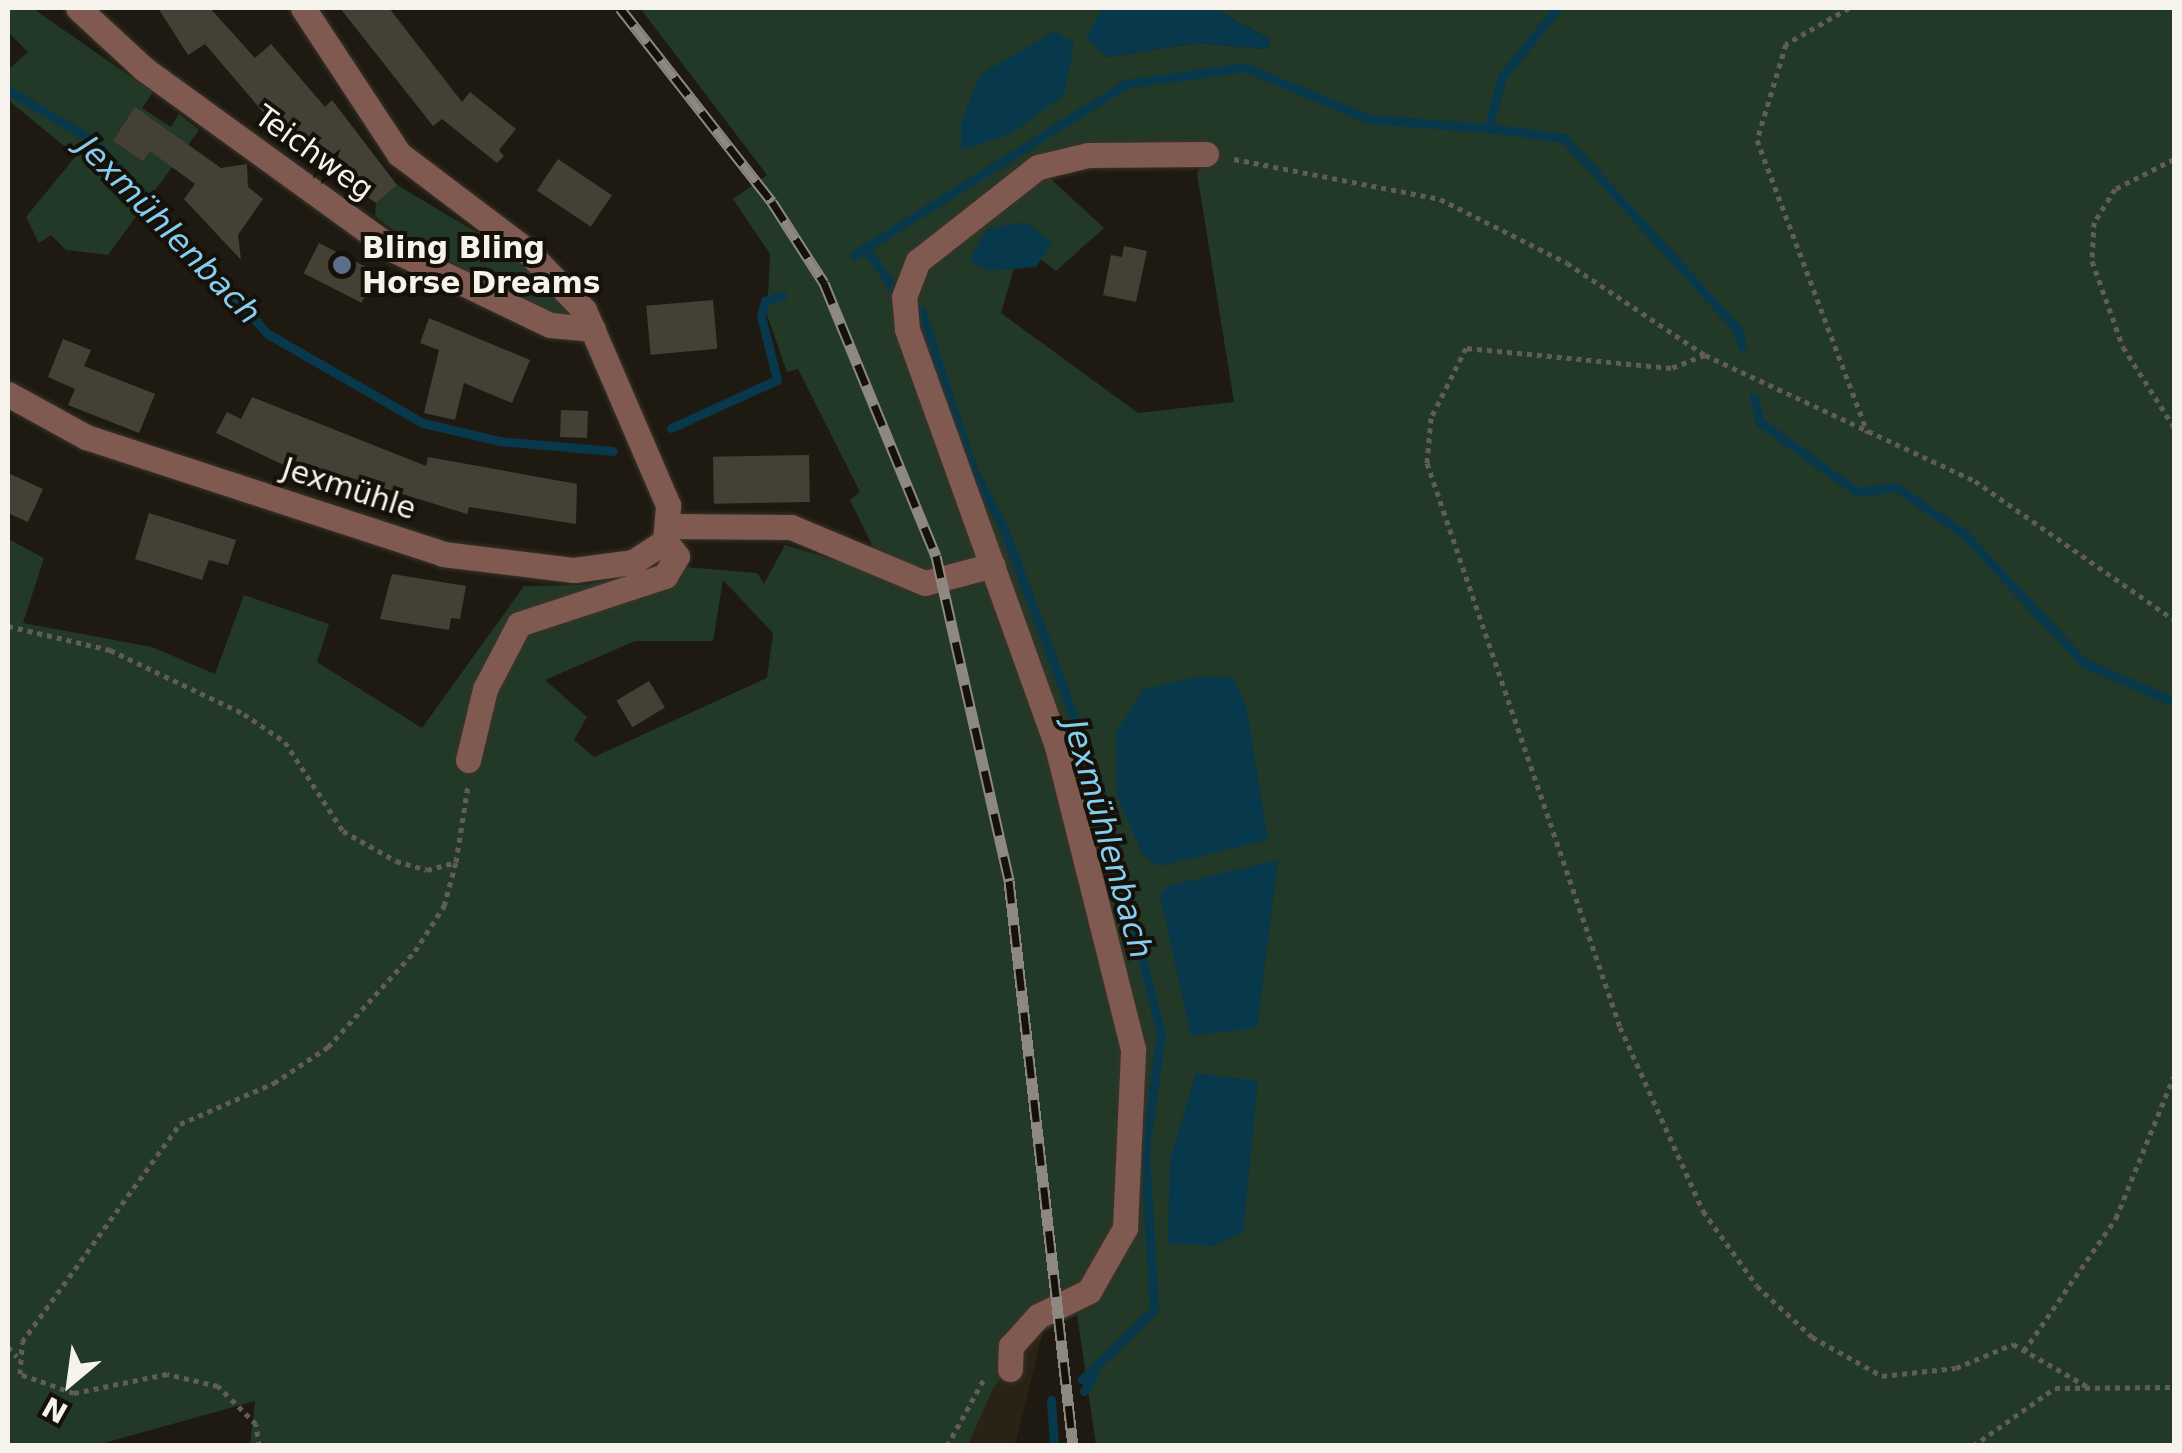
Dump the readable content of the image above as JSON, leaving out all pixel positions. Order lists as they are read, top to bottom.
{
  "streets": {
    "street": ["Teichweg", "Jexmühle"]
  },
  "water": ["Jexmühlenbach"],
  "places": ["Bling Bling Horse Dreams"],
  "north": "bottom left"
}
